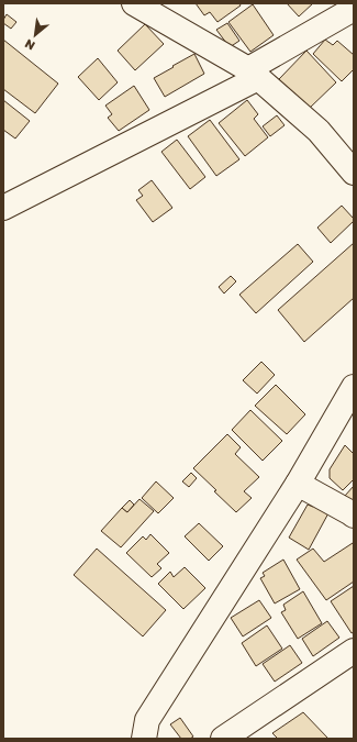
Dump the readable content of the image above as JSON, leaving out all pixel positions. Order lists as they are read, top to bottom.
{
  "north": "bottom left"
}
